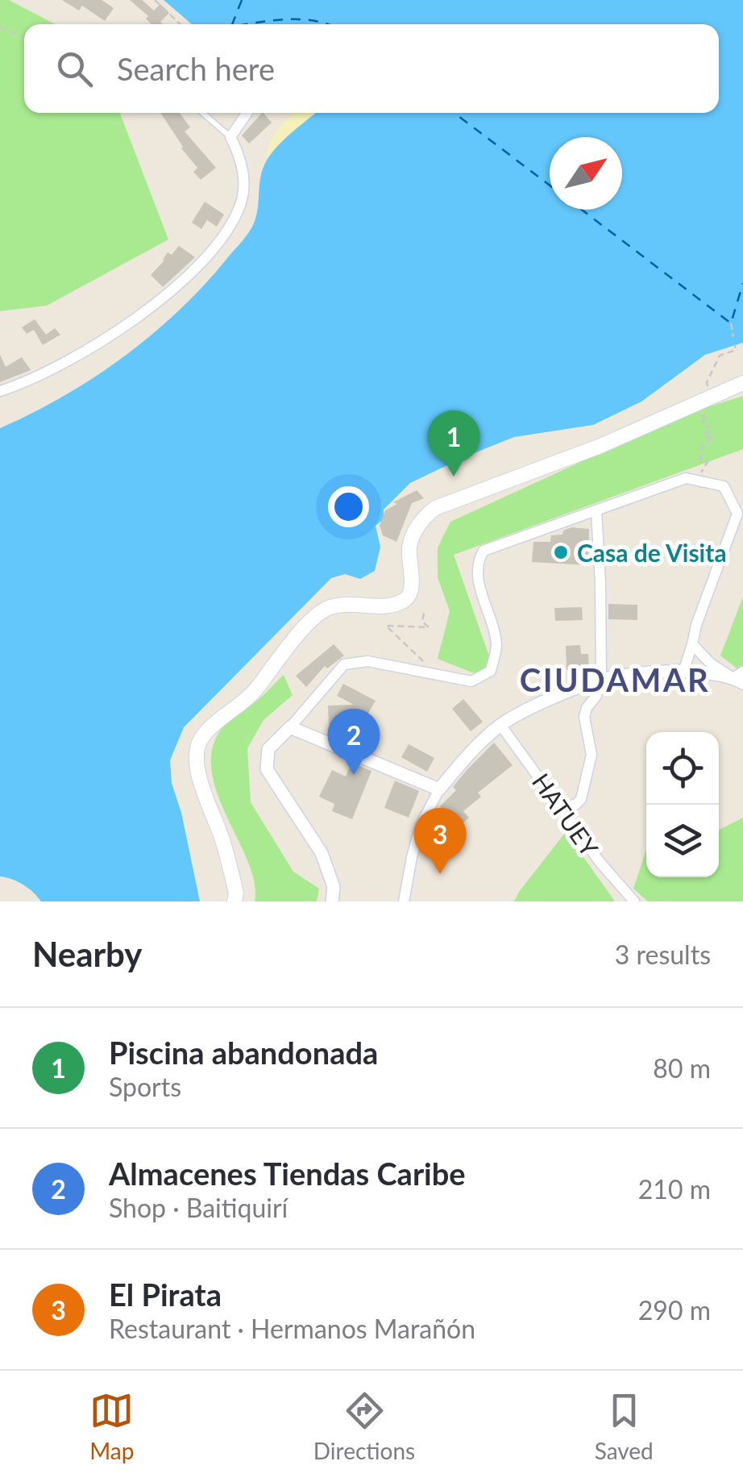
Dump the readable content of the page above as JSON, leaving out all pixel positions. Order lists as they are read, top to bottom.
{
  "streets": {
    "street": ["HATUEY"]
  },
  "districts": ["CIUDAMAR"],
  "places": ["Casa de Visita"],
  "north": "top right",
  "page": {
    "search": "Search here",
    "pins": ["1", "2", "3"],
    "heading": ["Nearby", "3 results"],
    "list": [
      {
        "mark": "1",
        "name": "Piscina abandonada",
        "note": "Sports",
        "value": "80 m"
      },
      {
        "mark": "2",
        "name": "Almacenes Tiendas Caribe",
        "note": "Shop · Baitiquirí",
        "value": "210 m"
      },
      {
        "mark": "3",
        "name": "El Pirata",
        "note": "Restaurant · Hermanos Marañón",
        "value": "290 m"
      }
    ],
    "nav": ["Map", "Directions", "Saved"]
  }
}
